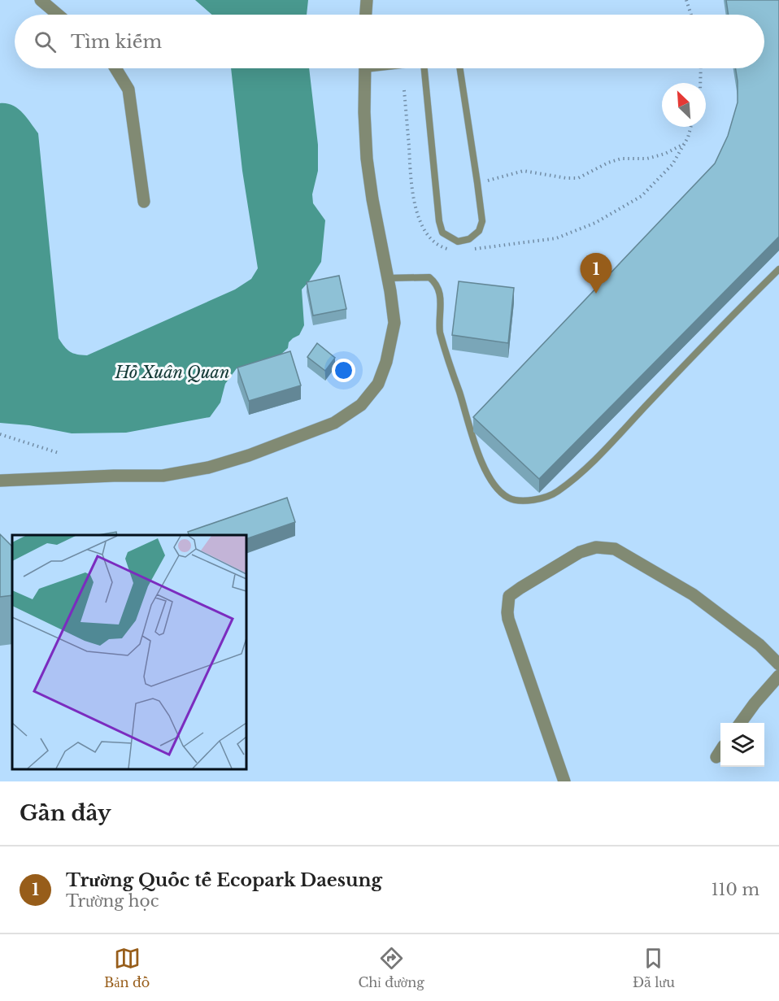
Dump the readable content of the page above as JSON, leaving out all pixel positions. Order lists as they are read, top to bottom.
{
  "water": ["Hồ Xuân Quan"],
  "north": "top left",
  "page": {
    "search": "Tìm kiếm",
    "pins": "1",
    "heading": "Gần đây",
    "list": [
      {
        "mark": "1",
        "name": "Trường Quốc tế Ecopark Daesung",
        "note": "Trường học",
        "value": "110 m"
      }
    ],
    "nav": ["Bản đồ", "Chỉ đường", "Đã lưu"]
  }
}
